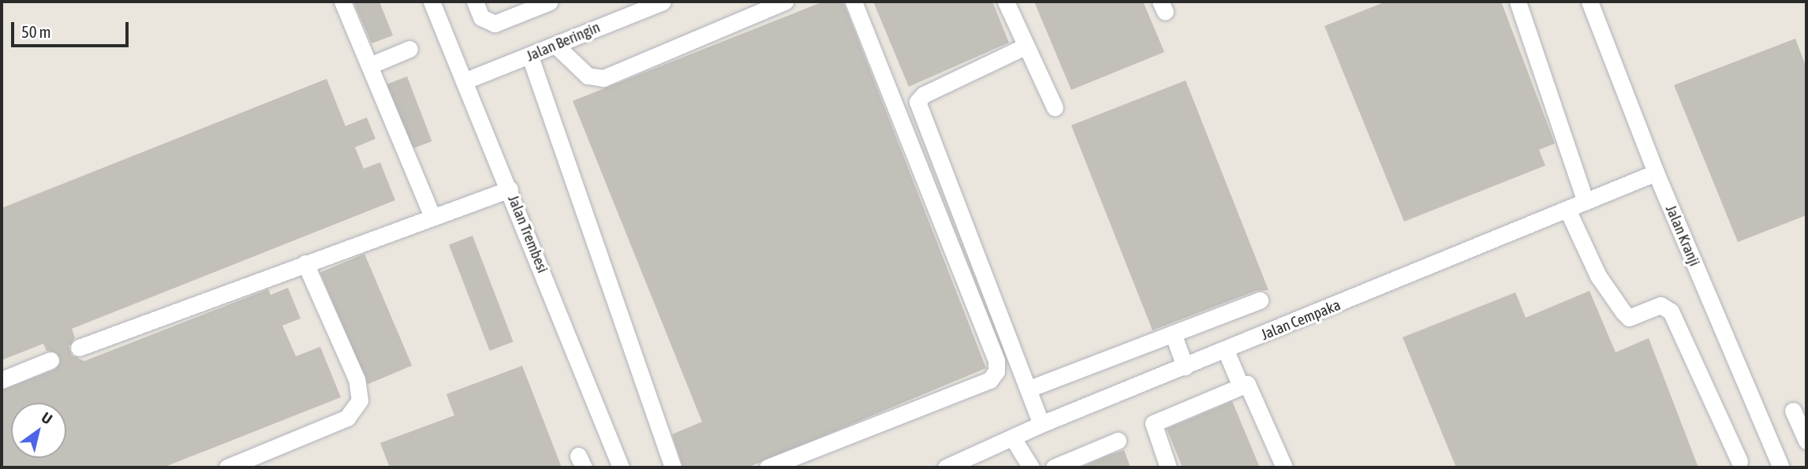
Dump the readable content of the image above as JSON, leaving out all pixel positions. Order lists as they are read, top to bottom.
{
  "streets": {
    "street": [
      "Jalan Beringin",
      "Jalan Trembesi",
      "Jalan Kranji",
      "Jalan Cempaka"
    ]
  },
  "crossings": [
    ["Jalan Beringin", "Jalan Trembesi"],
    ["Jalan Kranji", "Jalan Cempaka"]
  ],
  "scale_bar": "50 m",
  "north": "top right"
}
